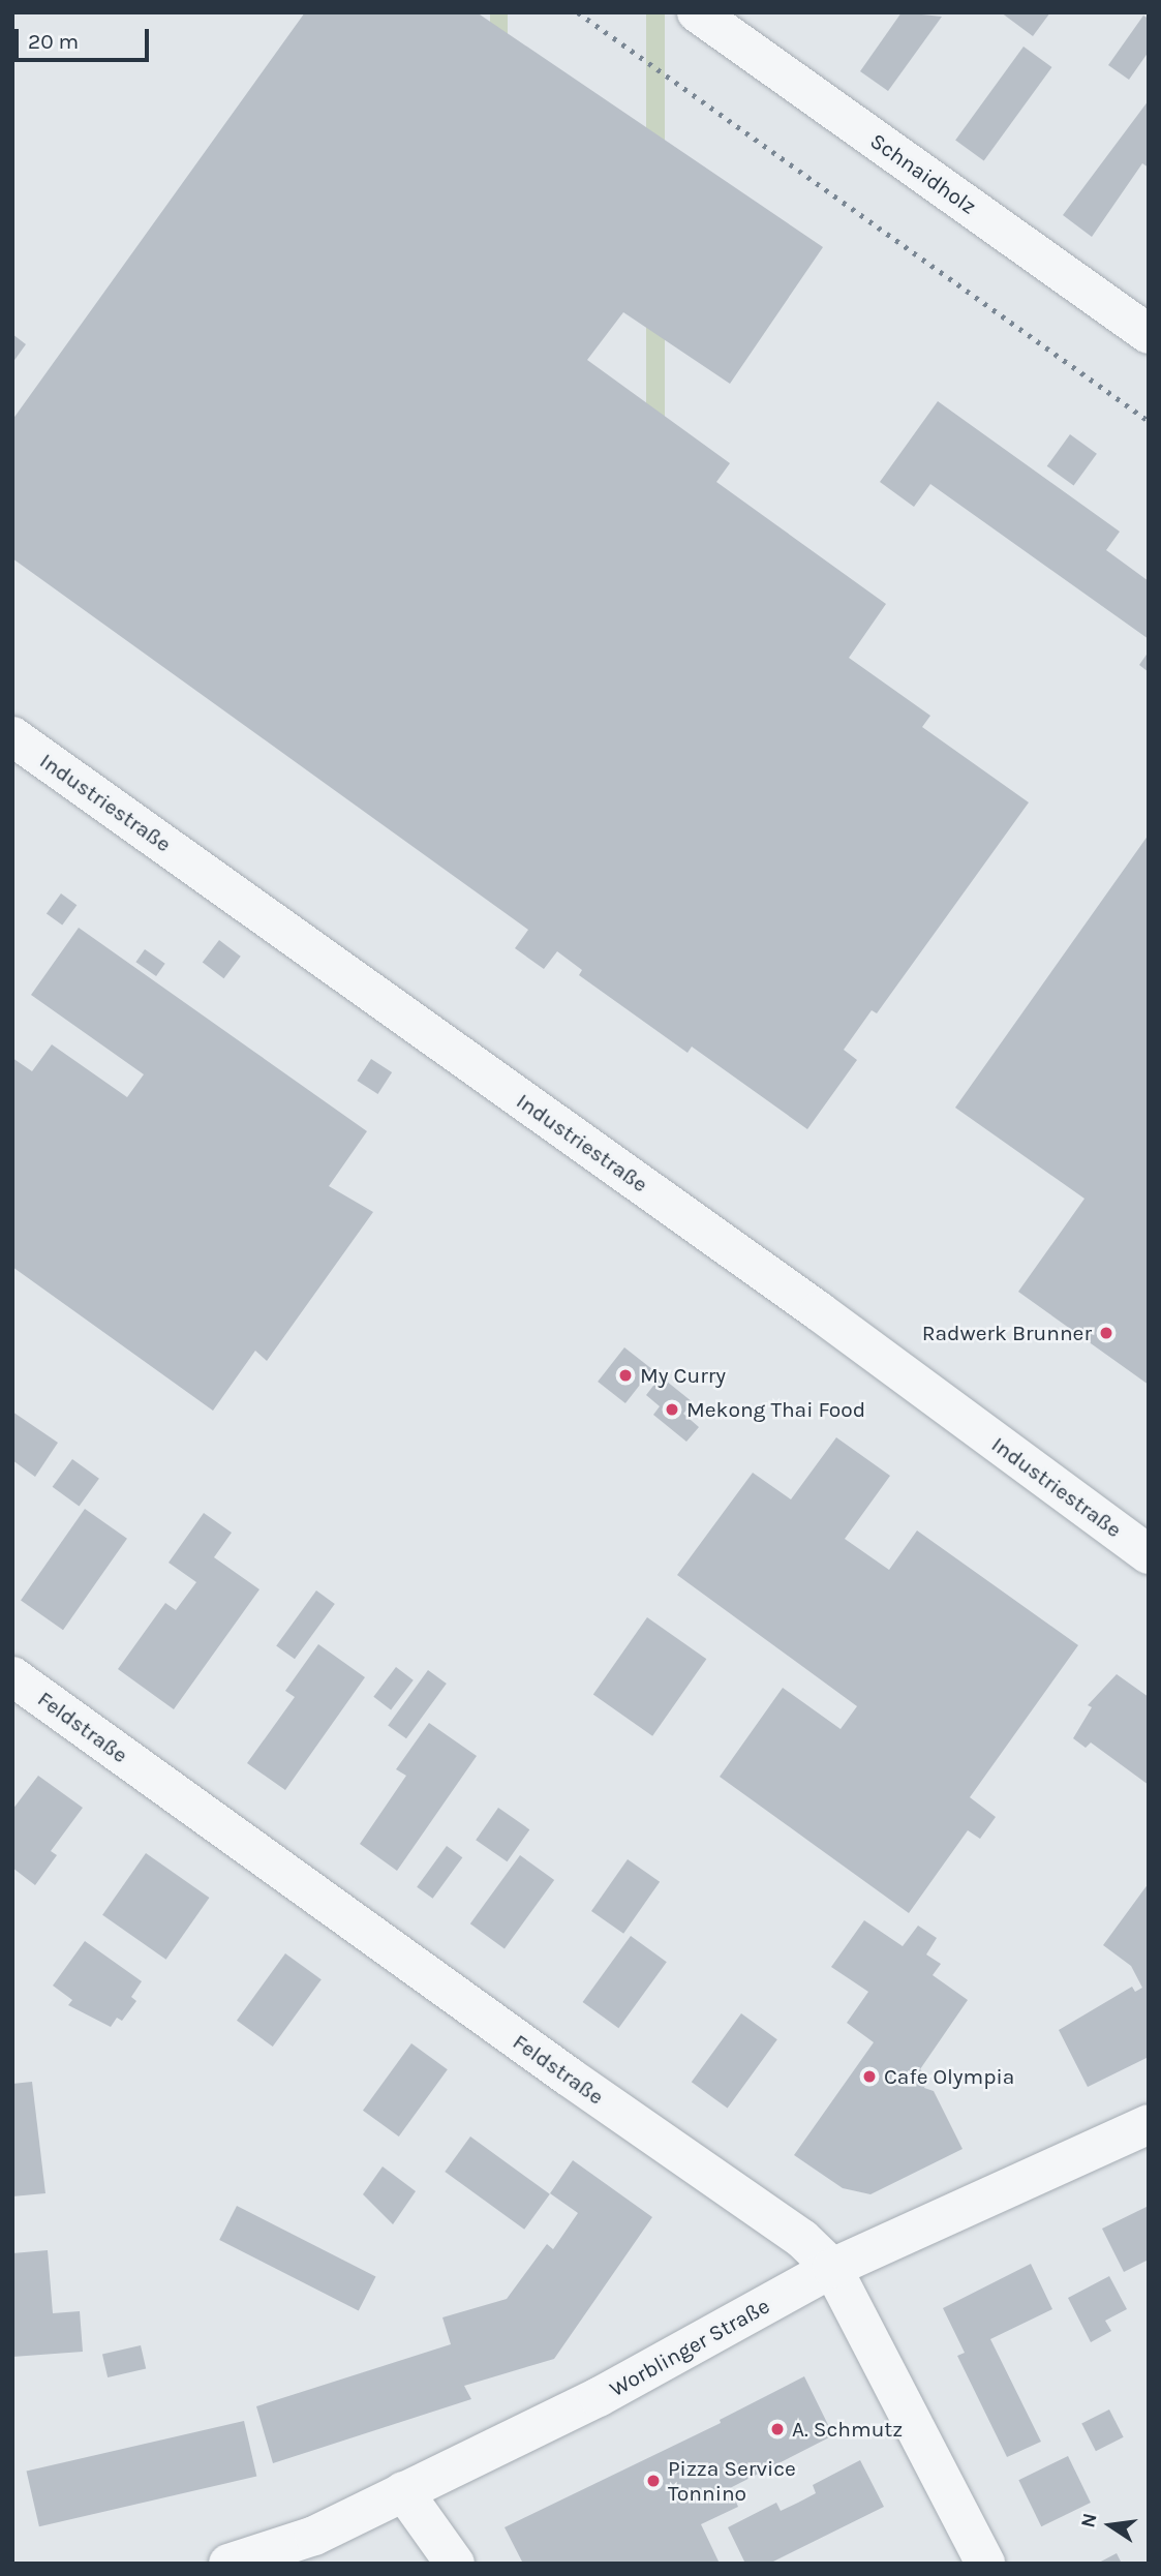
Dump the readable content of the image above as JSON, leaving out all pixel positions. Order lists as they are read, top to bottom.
{
  "streets": {
    "street": [
      "Schnaidholz",
      "Industriestraße",
      "Feldstraße",
      "Worblinger Straße"
    ]
  },
  "crossings": [
    ["Feldstraße", "Worblinger Straße"]
  ],
  "places": [
    "Radwerk Brunner",
    "My Curry",
    "Mekong Thai Food",
    "Cafe Olympia",
    "A. Schmutz",
    "Pizza Service Tonnino"
  ],
  "scale_bar": "20 m",
  "north": "left"
}
